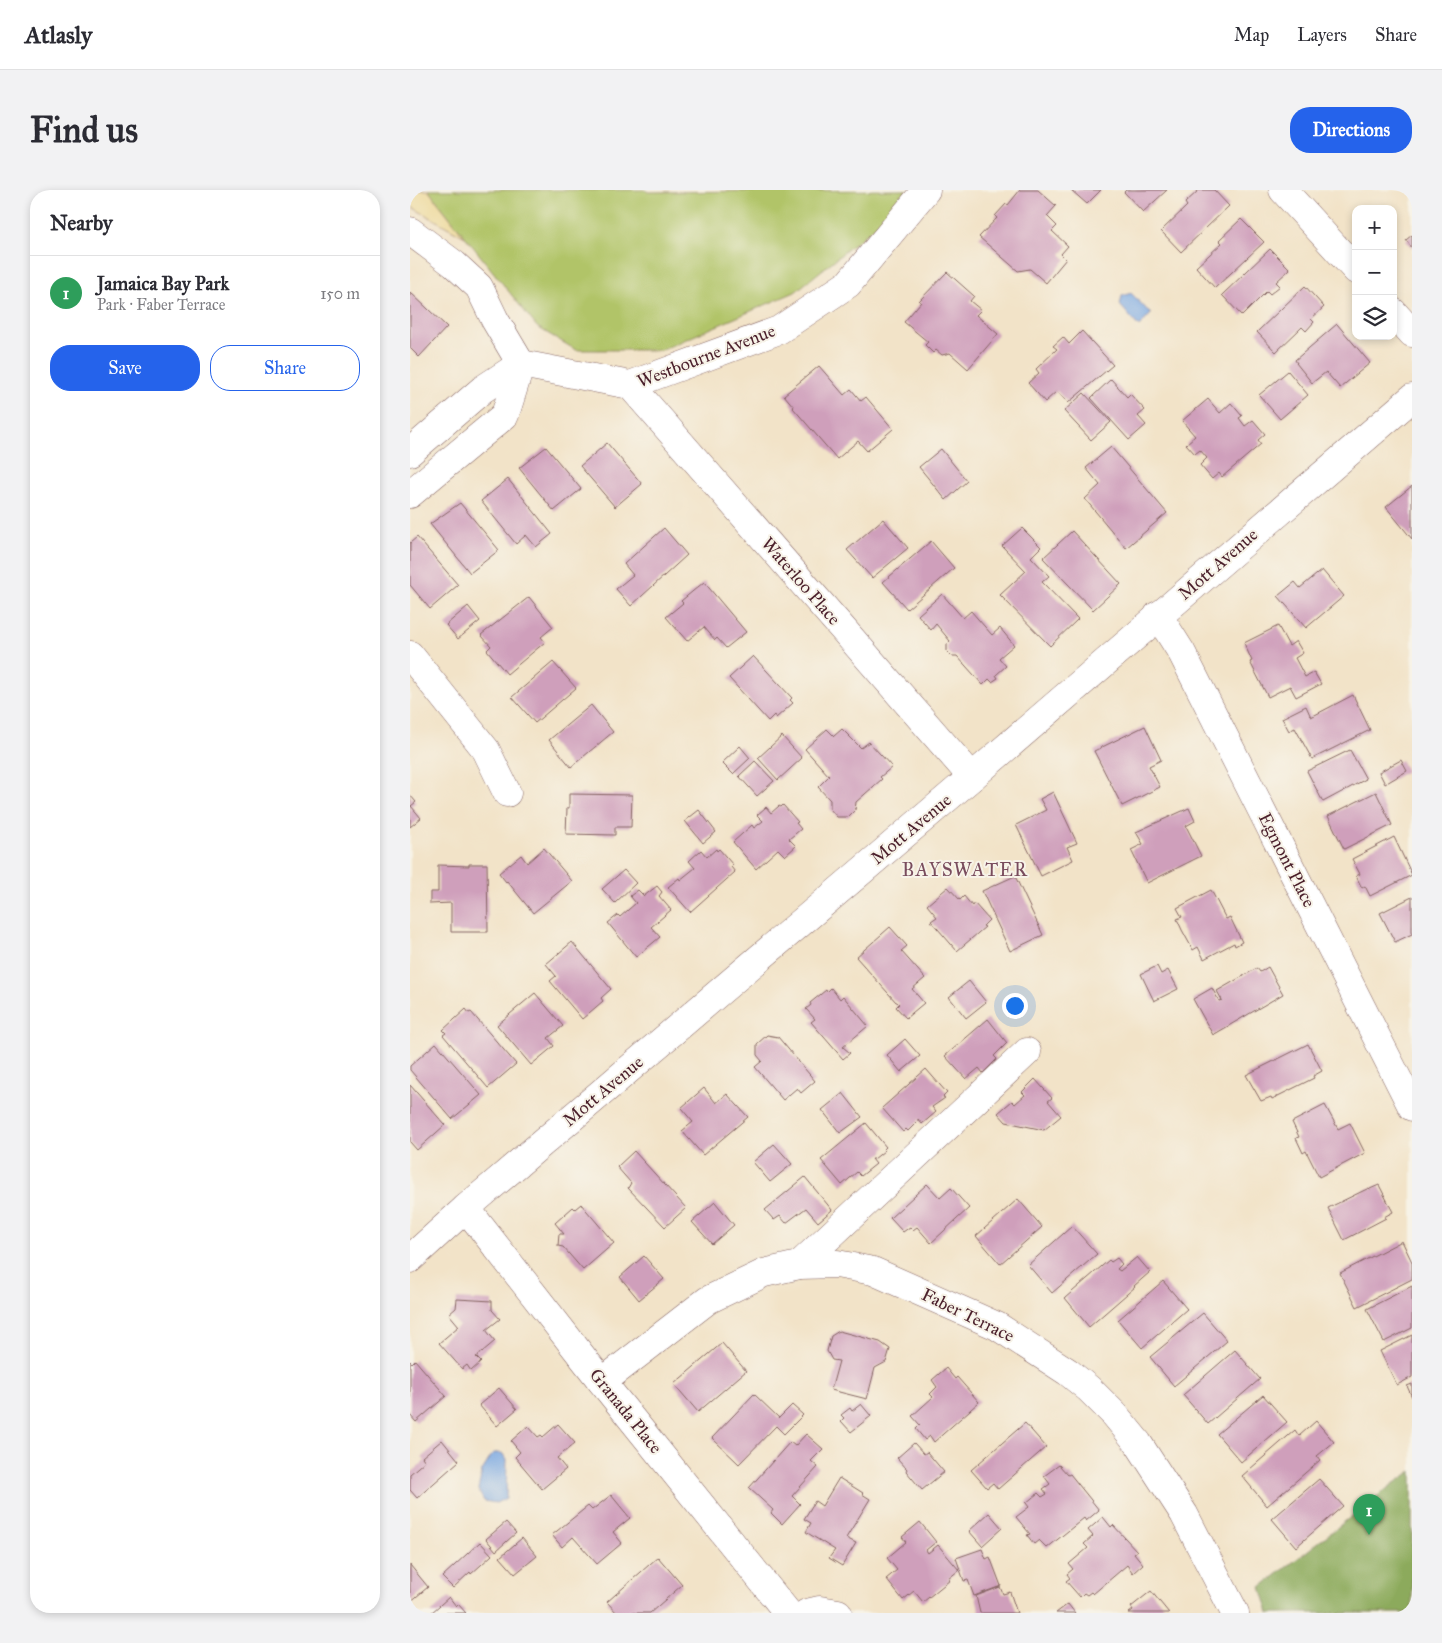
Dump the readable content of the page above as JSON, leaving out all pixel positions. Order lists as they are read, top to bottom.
{
  "streets": {
    "street": [
      "Westbourne Avenue",
      "Mott Avenue",
      "Waterloo Place",
      "Egmont Place",
      "Faber Terrace",
      "Granada Place"
    ]
  },
  "crossings": [
    ["Westbourne Avenue", "Waterloo Place"],
    ["Mott Avenue", "Waterloo Place"],
    ["Mott Avenue", "Egmont Place"],
    ["Mott Avenue", "Granada Place"],
    ["Faber Terrace", "Granada Place"]
  ],
  "districts": ["BAYSWATER"],
  "page": {
    "header": "Atlasly",
    "nav": ["Map", "Layers", "Share"],
    "buttons": [
      "Directions",
      ["Save", "Share"]
    ],
    "title": "Find us",
    "heading": "Nearby",
    "map_buttons": ["+", "−"],
    "list": [
      {
        "mark": "1",
        "name": "Jamaica Bay Park",
        "note": "Park · Faber Terrace",
        "value": "150 m"
      }
    ],
    "pins": "1"
  }
}
